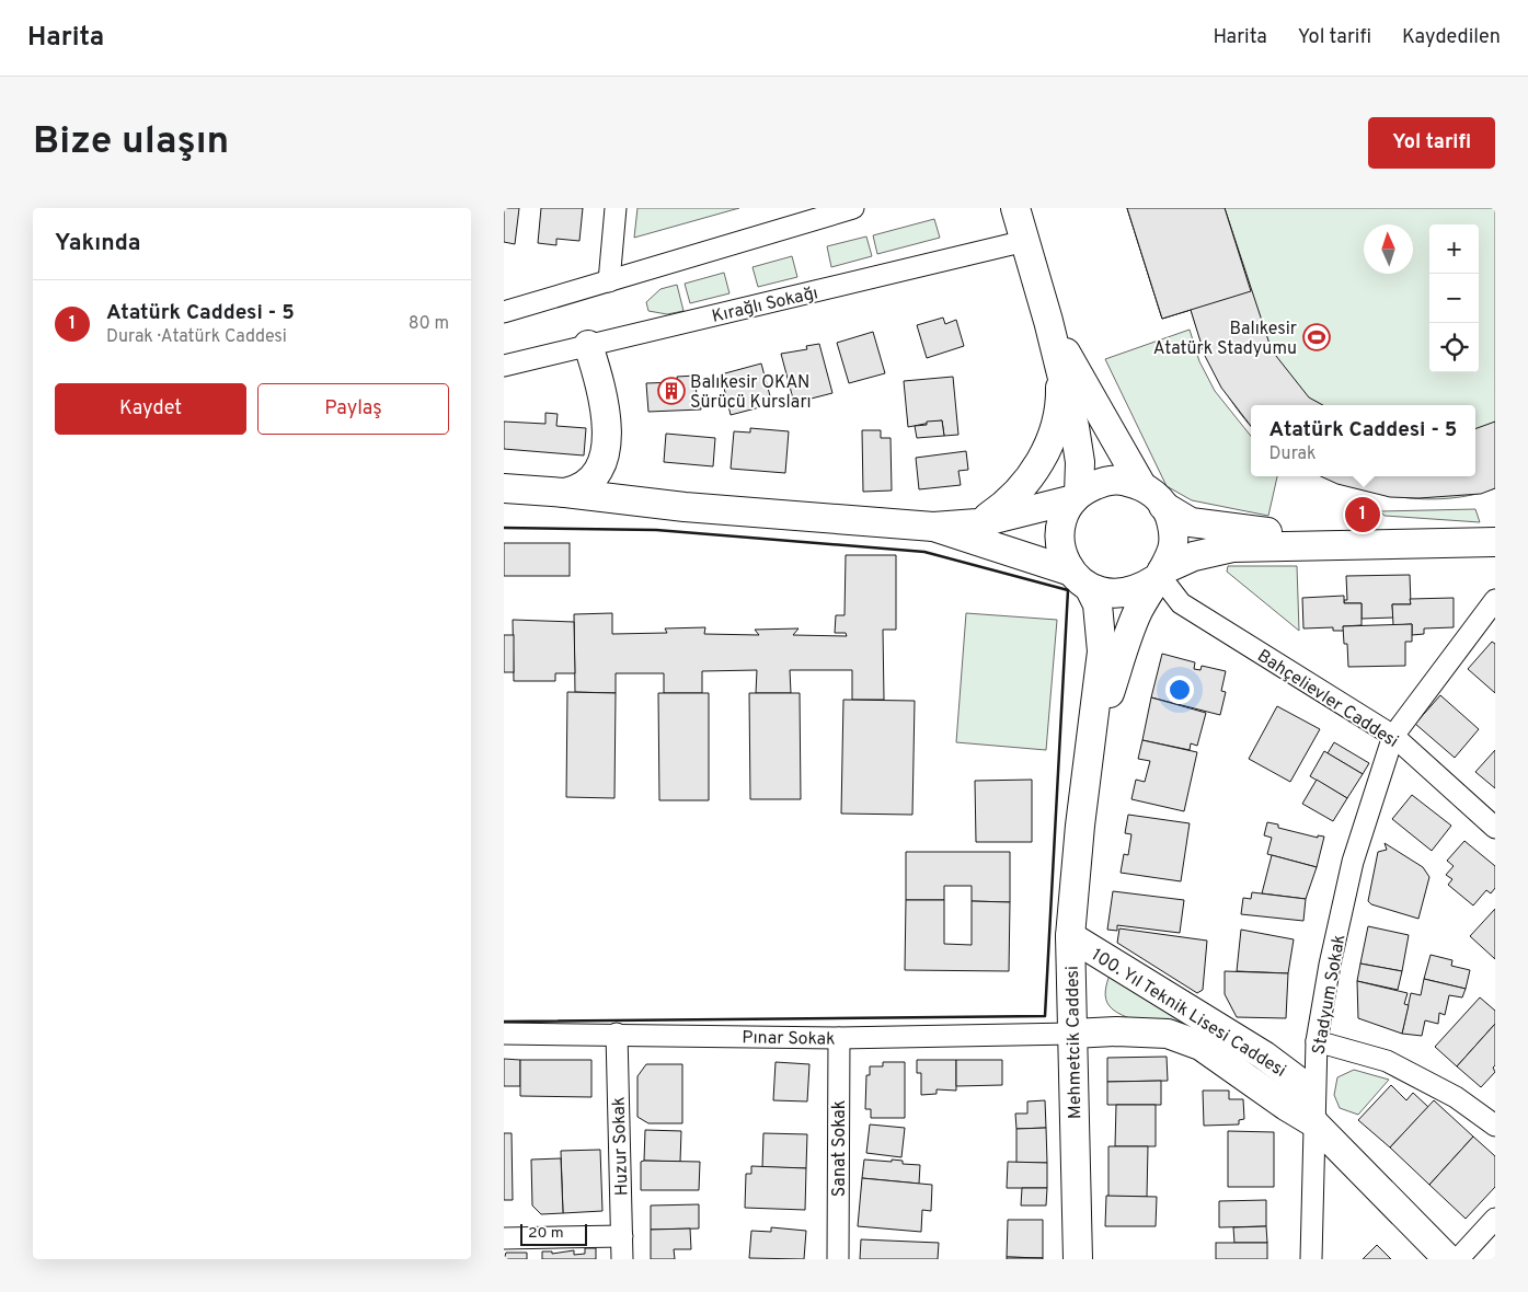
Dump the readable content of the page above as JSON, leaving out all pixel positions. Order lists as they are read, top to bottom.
{
  "streets": {
    "main road": ["100. Yıl Teknik Lisesi Caddesi", "Mehmetcik Caddesi"],
    "street": [
      "Kırağlı Sokağı",
      "Bahçelievler Caddesi",
      "Stadyum Sokak",
      "Pınar Sokak",
      "Huzur Sokak",
      "Sanat Sokak"
    ]
  },
  "crossings": [
    ["Bahçelievler Caddesi", "Stadyum Sokak"],
    ["Stadyum Sokak", "100. Yıl Teknik Lisesi Caddesi"],
    ["100. Yıl Teknik Lisesi Caddesi", "Pınar Sokak"],
    ["100. Yıl Teknik Lisesi Caddesi", "Mehmetcik Caddesi"],
    ["Pınar Sokak", "Mehmetcik Caddesi"],
    ["Pınar Sokak", "Huzur Sokak"],
    ["Pınar Sokak", "Sanat Sokak"]
  ],
  "places": {
    "sports": ["Balıkesir Atatürk Stadyumu"],
    "building": ["Balıkesir OKAN Sürücü Kursları"]
  },
  "scale_bar": "20 m",
  "north": "top",
  "page": {
    "header": "Harita",
    "nav": ["Harita", "Yol tarifi", "Kaydedilen"],
    "buttons": [
      "Yol tarifi",
      ["Kaydet", "Paylaş"]
    ],
    "title": "Bize ulaşın",
    "heading": "Yakında",
    "map_buttons": ["+", "−"],
    "list": [
      {
        "mark": "1",
        "name": "Atatürk Caddesi - 5",
        "note": "Durak · Atatürk Caddesi",
        "value": "80 m"
      }
    ],
    "popup": ["Atatürk Caddesi - 5", "Durak"],
    "pins": "1",
    "scale": "20 m"
  }
}
